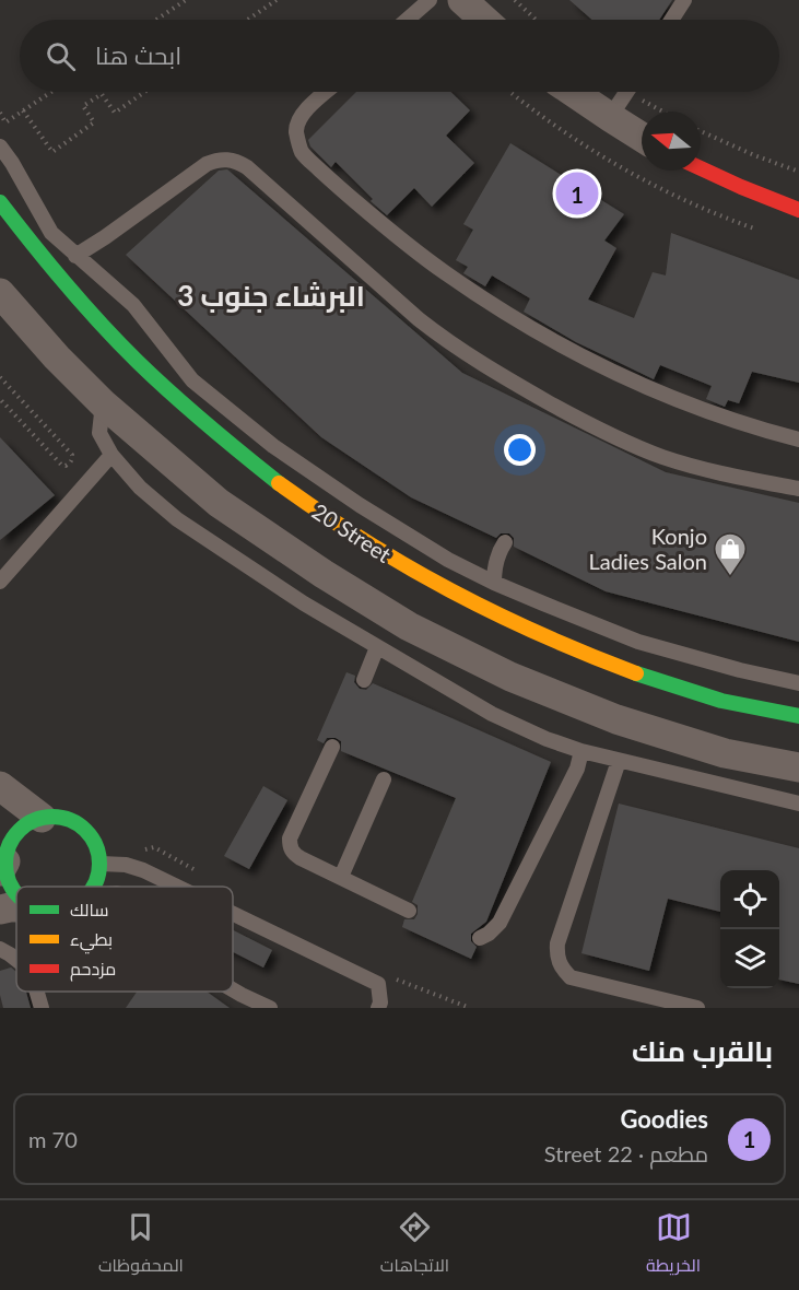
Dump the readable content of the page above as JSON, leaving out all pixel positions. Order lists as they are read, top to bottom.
{
  "streets": {
    "street": ["20 Street"]
  },
  "districts": ["البرشاء جنوب 3"],
  "places": {
    "shop": ["Konjo Ladies Salon"]
  },
  "legend": ["سالك", "بطيء", "مزدحم"],
  "north": "left",
  "page": {
    "search": "ابحث هنا",
    "pins": "1",
    "heading": "بالقرب منك",
    "list": [
      {
        "mark": "1",
        "name": "Goodies",
        "note": "مطعم · 22 Street",
        "value": "70 m"
      }
    ],
    "nav": ["الخريطة", "الاتجاهات", "المحفوظات"]
  }
}
